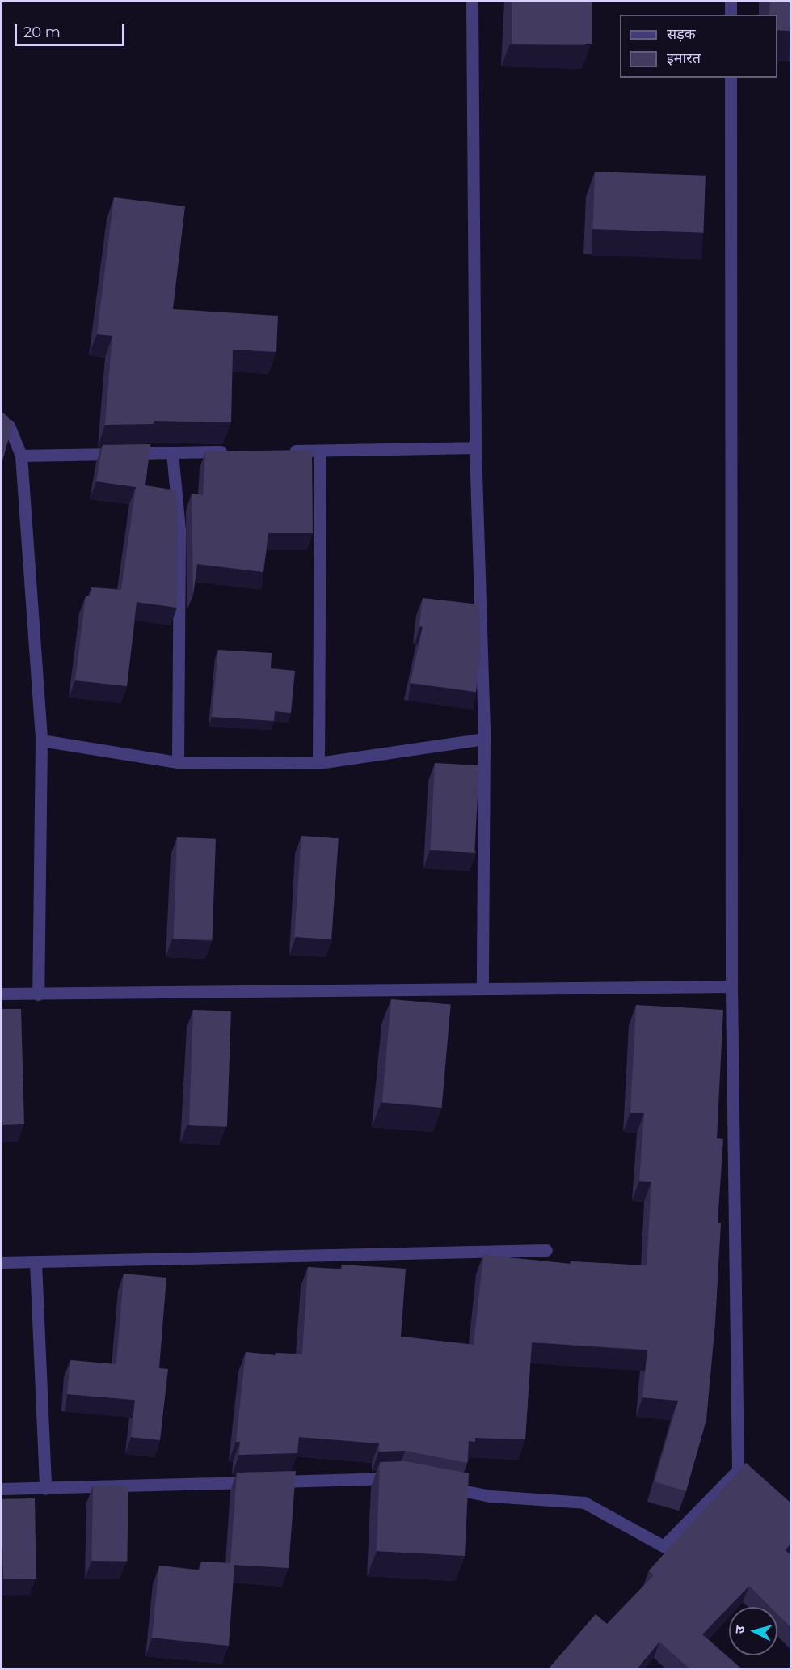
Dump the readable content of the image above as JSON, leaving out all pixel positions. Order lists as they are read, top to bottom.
{
  "legend": ["सड़क", "इमारत"],
  "scale_bar": "20 m",
  "north": "left"
}
